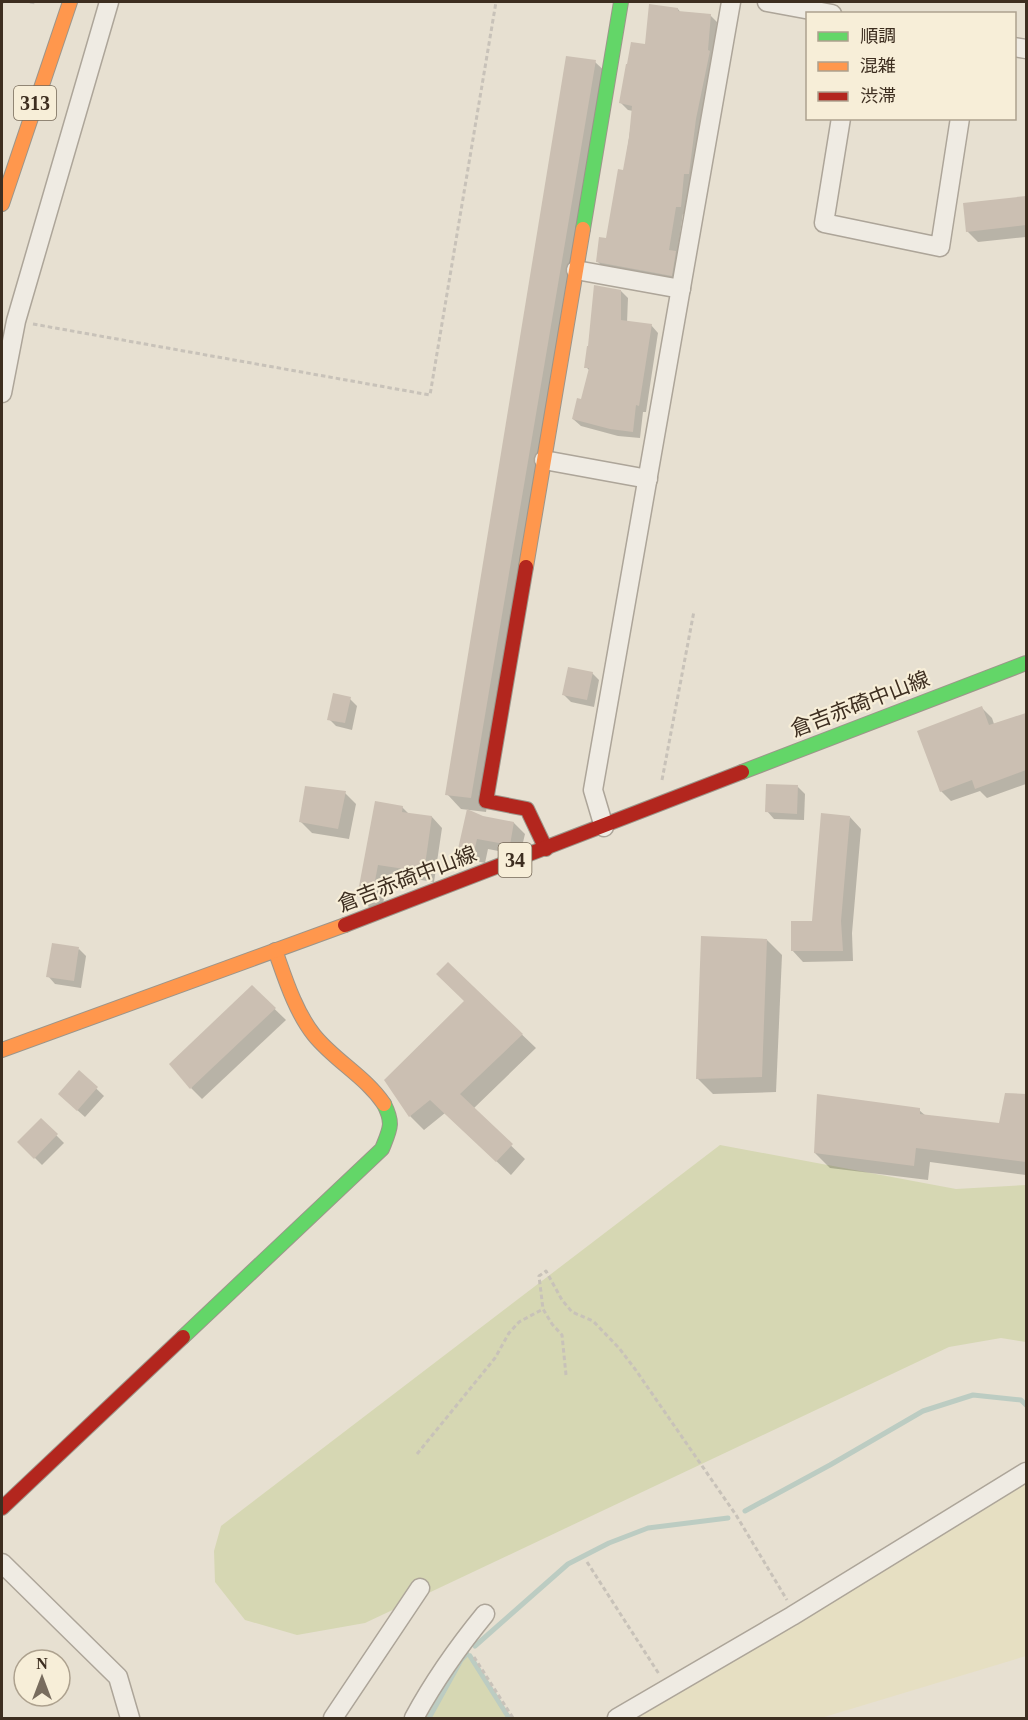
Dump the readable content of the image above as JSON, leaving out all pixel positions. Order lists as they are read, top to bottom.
{
  "streets": {
    "main road": ["313", "倉吉赤碕中山線", "34"]
  },
  "legend": ["順調", "混雑", "渋滞"],
  "north": "top"
}
